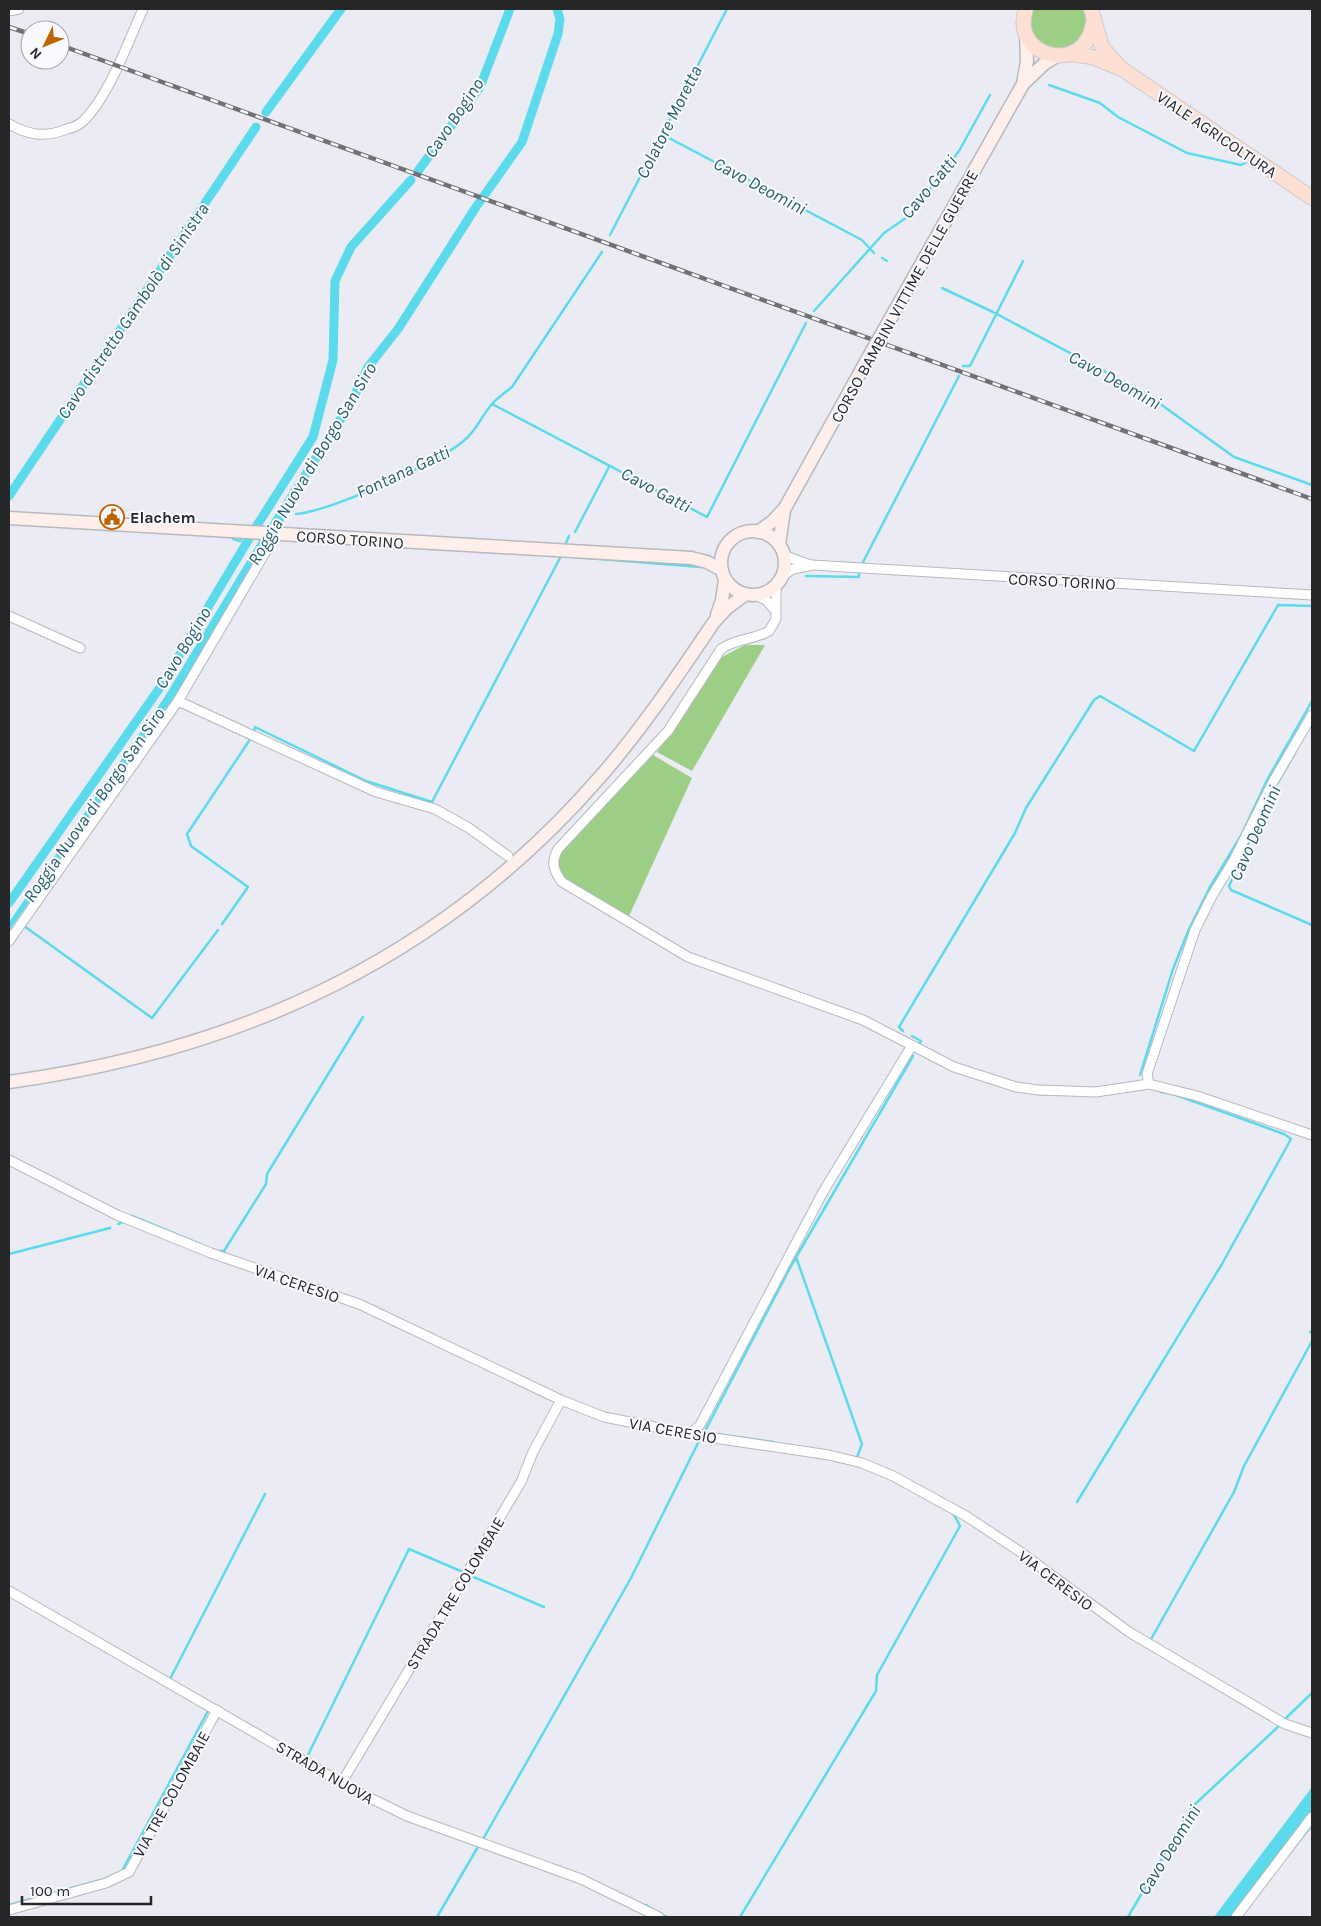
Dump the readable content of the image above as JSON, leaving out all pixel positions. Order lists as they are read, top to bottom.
{
  "streets": {
    "main road": ["VIALE AGRICOLTURA", "CORSO BAMBINI VITTIME DELLE GUERRE", "CORSO TORINO"],
    "street": [
      "VIA CERESIO",
      "STRADA TRE COLOMBAIE",
      "STRADA NUOVA",
      "VIA TRE COLOMBAIE"
    ]
  },
  "crossings": [
    ["VIALE AGRICOLTURA", "CORSO BAMBINI VITTIME DELLE GUERRE"],
    ["VIA CERESIO", "STRADA TRE COLOMBAIE"],
    ["STRADA TRE COLOMBAIE", "STRADA NUOVA"],
    ["STRADA NUOVA", "VIA TRE COLOMBAIE"]
  ],
  "water": [
    "Cavo Bogino",
    "Colatore Moretta",
    "Cavo Deomini",
    "Cavo Gatti",
    "Cavo distretto Gambolò di Sinistra",
    "Roggia Nuova di Borgo San Siro",
    "Fontana Gatti"
  ],
  "places": {
    "public building": ["Elachem"]
  },
  "scale_bar": "100 m",
  "north": "bottom left"
}
